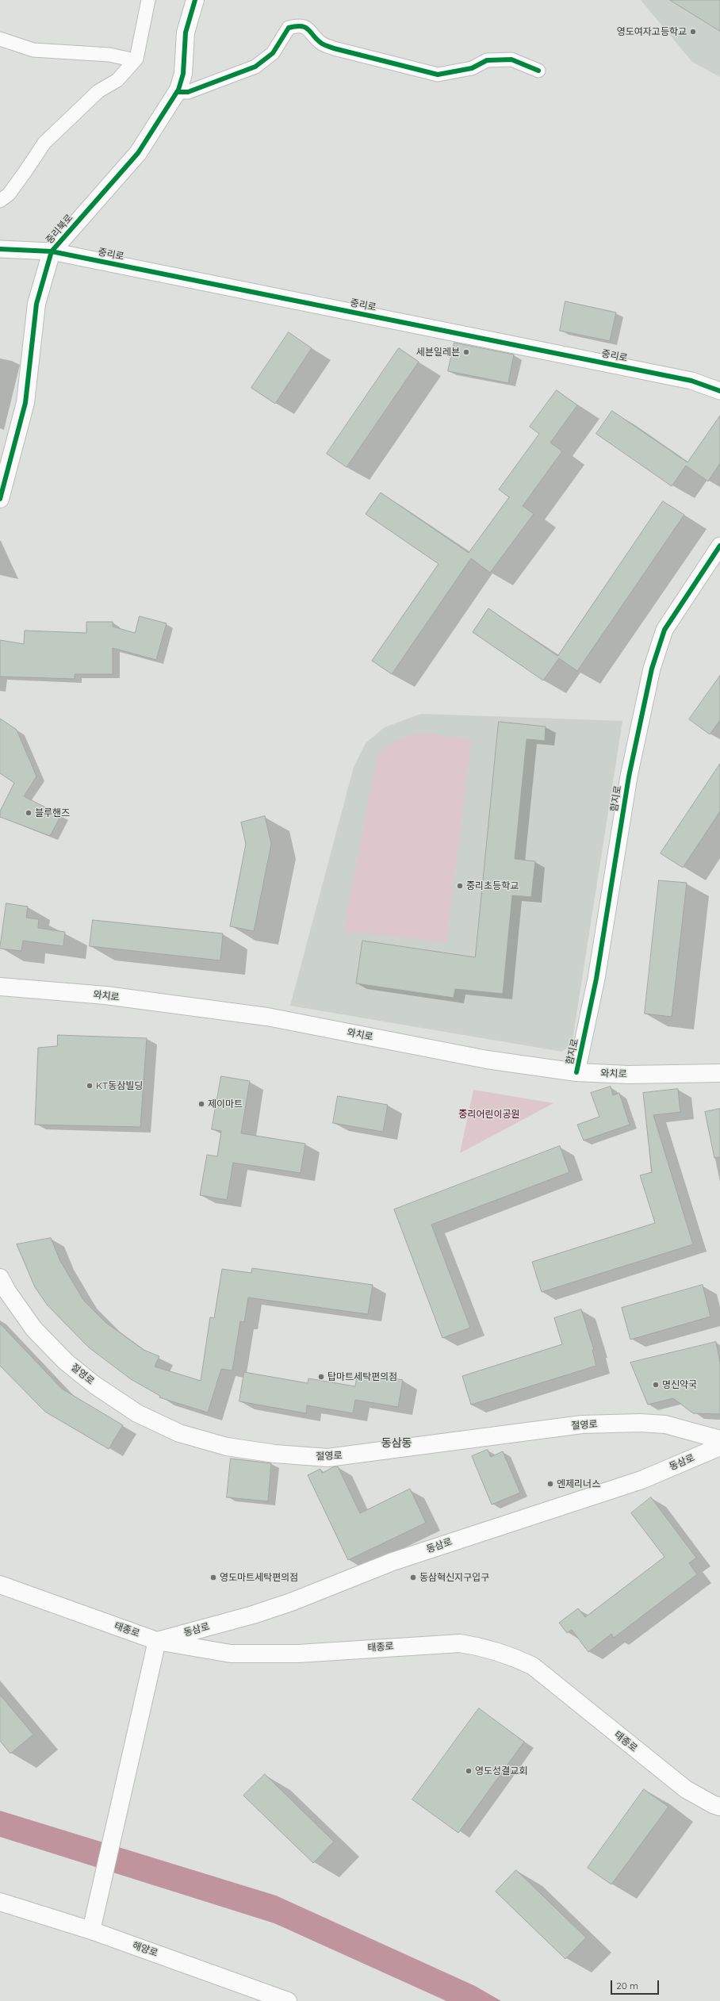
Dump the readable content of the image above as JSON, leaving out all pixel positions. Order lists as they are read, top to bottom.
{
  "streets": {
    "main road": [
      "중리북로",
      "와치로",
      "절영로",
      "동삼로",
      "태종로",
      "해양로"
    ],
    "street": ["중리로", "함지로"]
  },
  "crossings": [
    ["중리북로", "중리로"],
    ["함지로", "와치로"],
    ["동삼로", "태종로"]
  ],
  "districts": ["동삼동"],
  "parks": ["중리어린이공원"],
  "places": [
    "영도여자고등학교",
    "세븐일레븐",
    "블루핸즈",
    "중리초등학교",
    "KT동삼빌딩",
    "제이마트",
    "탑마트세탁편의점",
    "명신약국",
    "엔제리너스",
    "영도마트세탁편의점",
    "동삼혁신지구입구",
    "영도성결교회"
  ],
  "scale_bar": "20 m"
}
